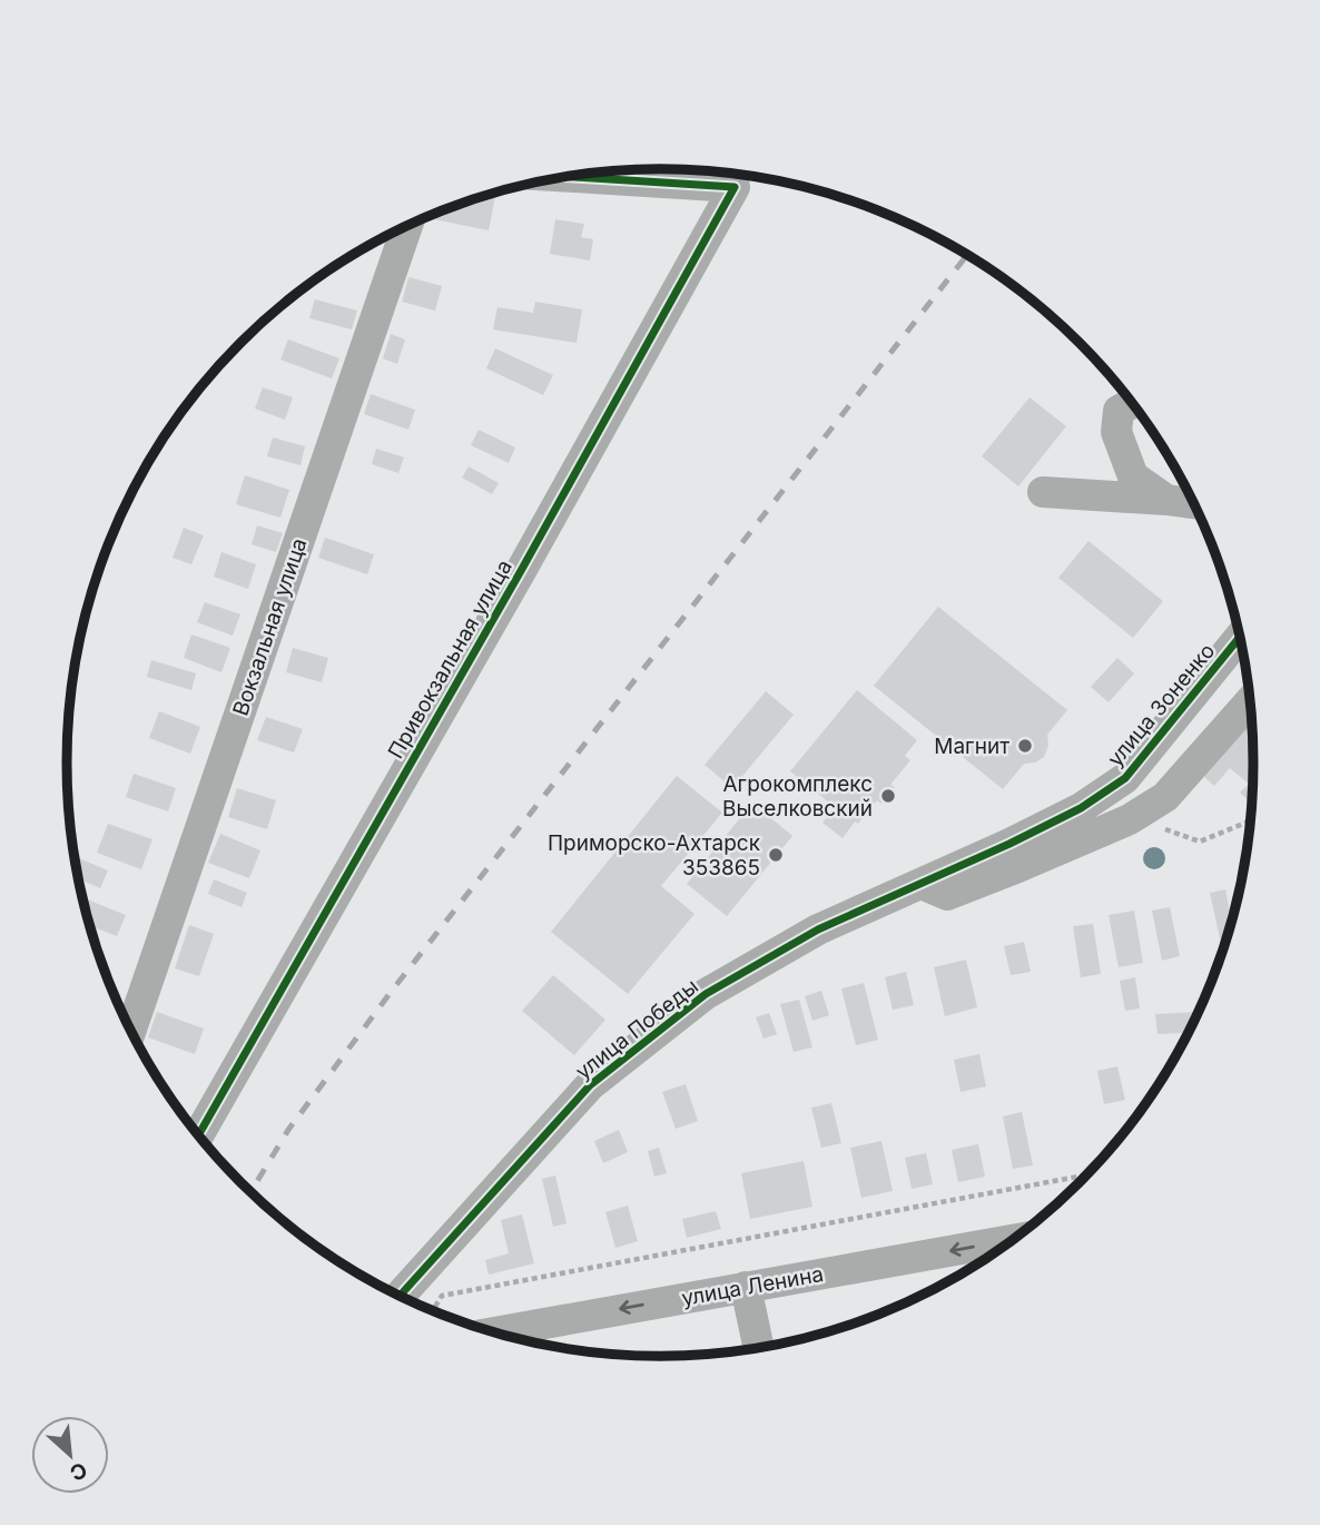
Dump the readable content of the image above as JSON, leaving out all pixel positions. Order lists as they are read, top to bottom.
{
  "streets": {
    "street": [
      "Вокзальная улица",
      "Привокзальная улица",
      "улица Зоненко",
      "улица Победы",
      "улица Ленина"
    ]
  },
  "crossings": [
    ["улица Зоненко", "улица Победы"]
  ],
  "one_way": ["улица Ленина"],
  "places": ["Магнит", "Агрокомплекс Выселковский", "Приморско-Ахтарск 353865"],
  "north": "bottom right"
}
